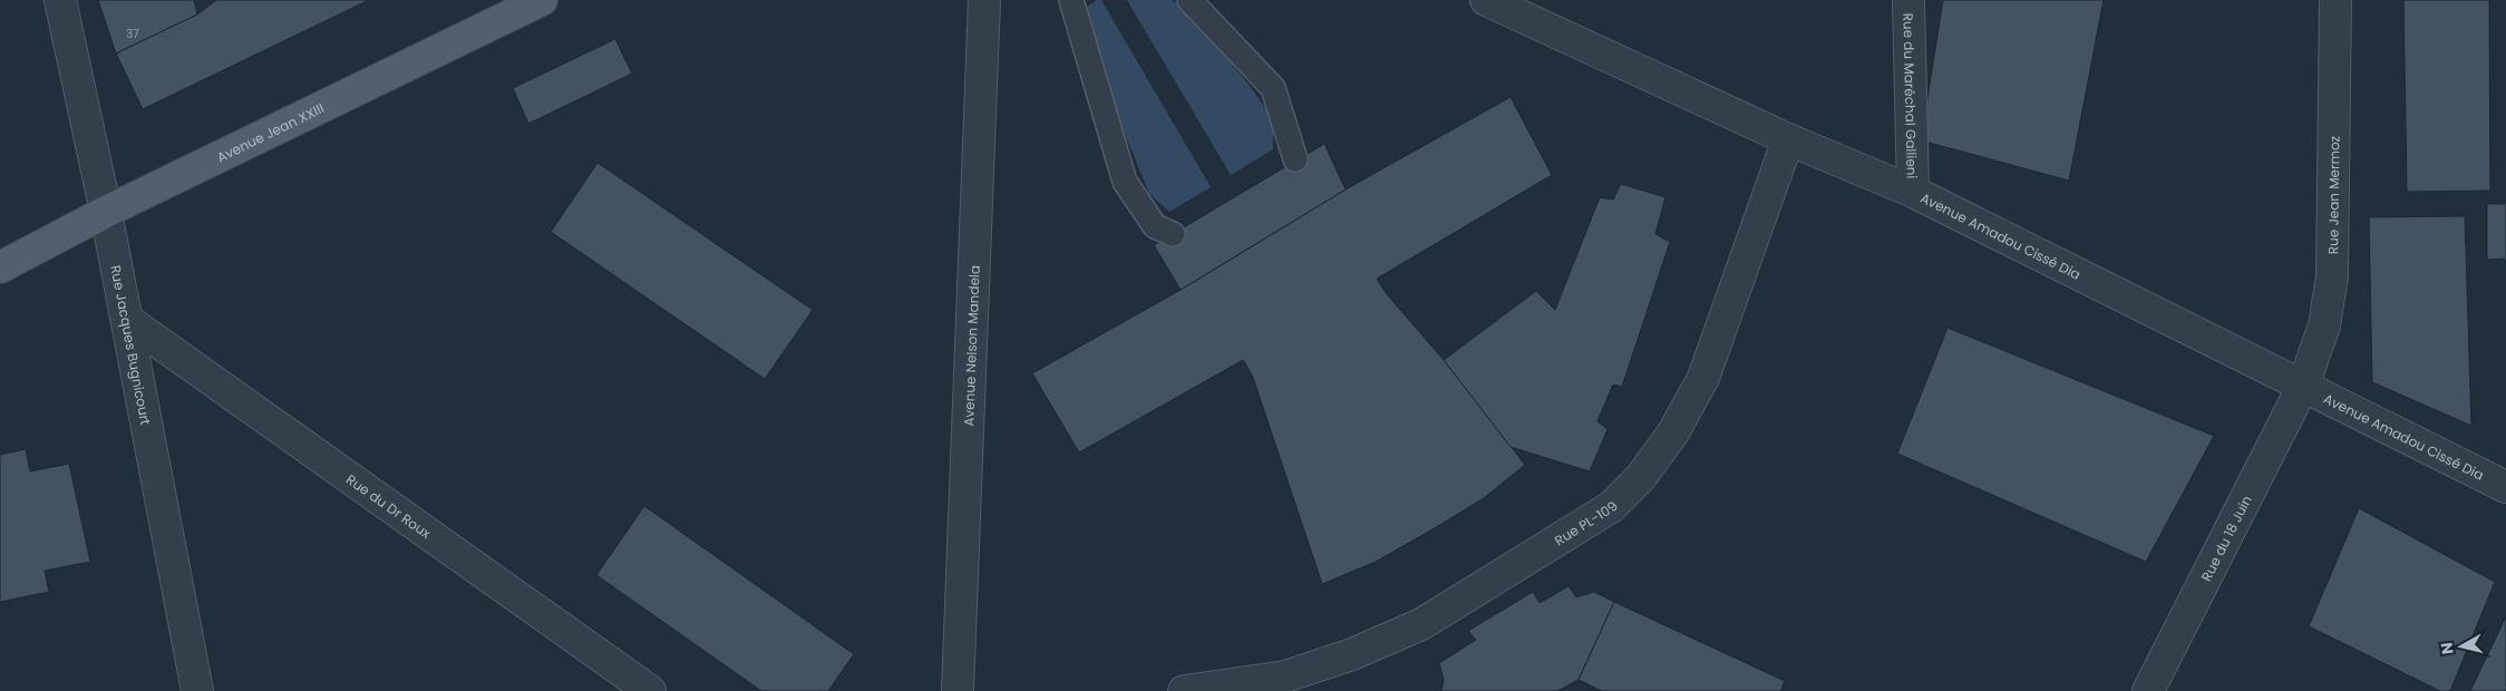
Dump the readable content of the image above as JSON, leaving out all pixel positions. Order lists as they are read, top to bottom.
{
  "streets": {
    "main road": ["Avenue Jean XXIII"],
    "street": [
      "Rue du Maréchal Gallieni",
      "Rue Jean Mermoz",
      "Avenue Amadou Cissé Dia",
      "Rue Jacques Bugnicourt",
      "Avenue Nelson Mandela",
      "Rue du Dr Roux",
      "Rue PL-109",
      "Rue du 18 Juin"
    ]
  },
  "crossings": [
    ["Rue du Maréchal Gallieni", "Avenue Amadou Cissé Dia"],
    ["Avenue Jean XXIII", "Rue Jacques Bugnicourt"],
    ["Rue Jean Mermoz", "Avenue Amadou Cissé Dia"],
    ["Rue Jean Mermoz", "Rue du 18 Juin"],
    ["Avenue Amadou Cissé Dia", "Rue PL-109"],
    ["Avenue Amadou Cissé Dia", "Rue du 18 Juin"],
    ["Rue Jacques Bugnicourt", "Rue du Dr Roux"]
  ],
  "house_numbers": ["37"],
  "north": "left"
}
